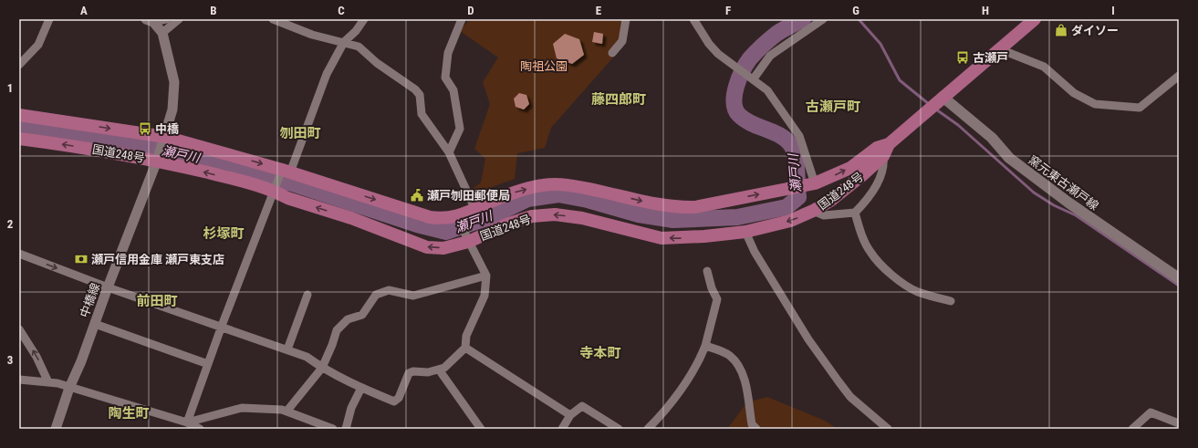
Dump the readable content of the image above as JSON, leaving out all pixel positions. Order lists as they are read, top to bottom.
{
  "streets": {
    "highway": ["国道248号"],
    "main road": ["窯元東古瀬戸線"],
    "street": ["中橋線"]
  },
  "crossings": [
    ["国道248号", "窯元東古瀬戸線"],
    ["国道248号", "中橋線"]
  ],
  "districts": [
    "藤四郎町",
    "古瀬戸町",
    "刎田町",
    "杉塚町",
    "前田町",
    "寺本町",
    "陶生町"
  ],
  "water": ["瀬戸川"],
  "parks": ["陶祖公園"],
  "places": {
    "shop": ["ダイソー"],
    "bus stop": ["古瀬戸", "中橋"],
    "public building": ["瀬戸刎田郵便局"],
    "bank": ["瀬戸信用金庫 瀬戸東支店"]
  },
  "grid": {
    "columns": [
      "A",
      "B",
      "C",
      "D",
      "E",
      "F",
      "G",
      "H",
      "I"
    ],
    "rows": ["1", "2", "3"]
  }
}
